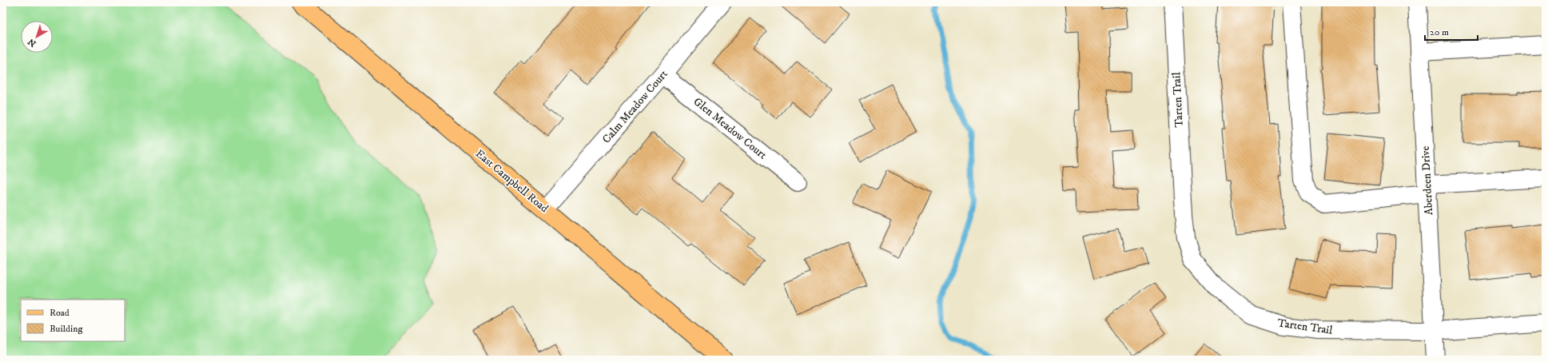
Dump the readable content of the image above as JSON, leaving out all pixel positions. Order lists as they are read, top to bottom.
{
  "streets": {
    "main road": ["East Campbell Road"],
    "street": [
      "Tarten Trail",
      "Calm Meadow Court",
      "Glen Meadow Court",
      "Aberdeen Drive"
    ]
  },
  "crossings": [
    ["Tarten Trail", "Aberdeen Drive"],
    ["Calm Meadow Court", "Glen Meadow Court"],
    ["Calm Meadow Court", "East Campbell Road"]
  ],
  "legend": ["Road", "Building"],
  "scale_bar": "20 m",
  "north": "bottom left"
}
